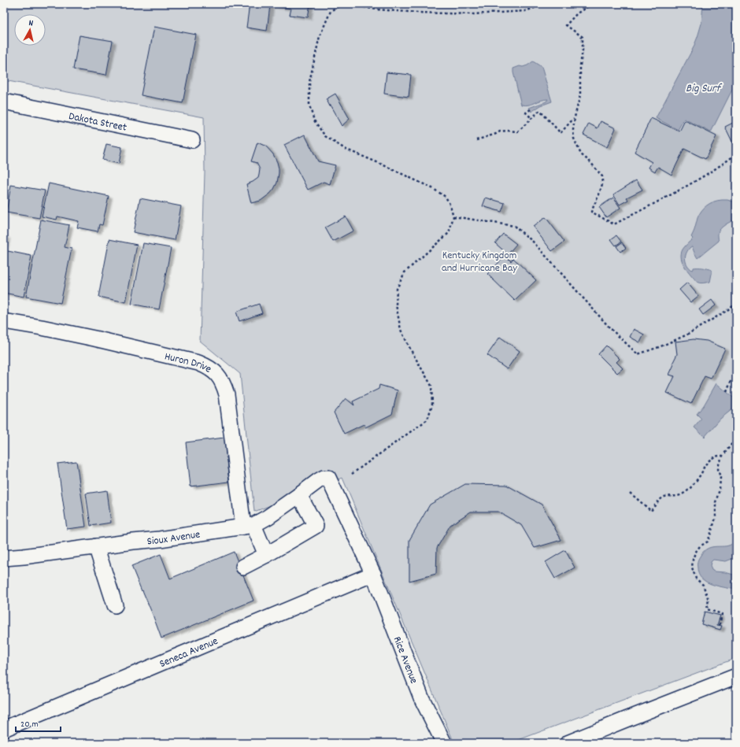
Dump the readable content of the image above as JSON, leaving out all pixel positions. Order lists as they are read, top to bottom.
{
  "streets": {
    "street": [
      "Dakota Street",
      "Huron Drive",
      "Sioux Avenue",
      "Seneca Avenue",
      "Rice Avenue"
    ]
  },
  "crossings": [
    ["Huron Drive", "Sioux Avenue"],
    ["Sioux Avenue", "Rice Avenue"],
    ["Seneca Avenue", "Rice Avenue"]
  ],
  "water": ["Big Surf"],
  "parks": ["Kentucky Kingdom and Hurricane Bay"],
  "scale_bar": "20 m",
  "north": "top"
}
